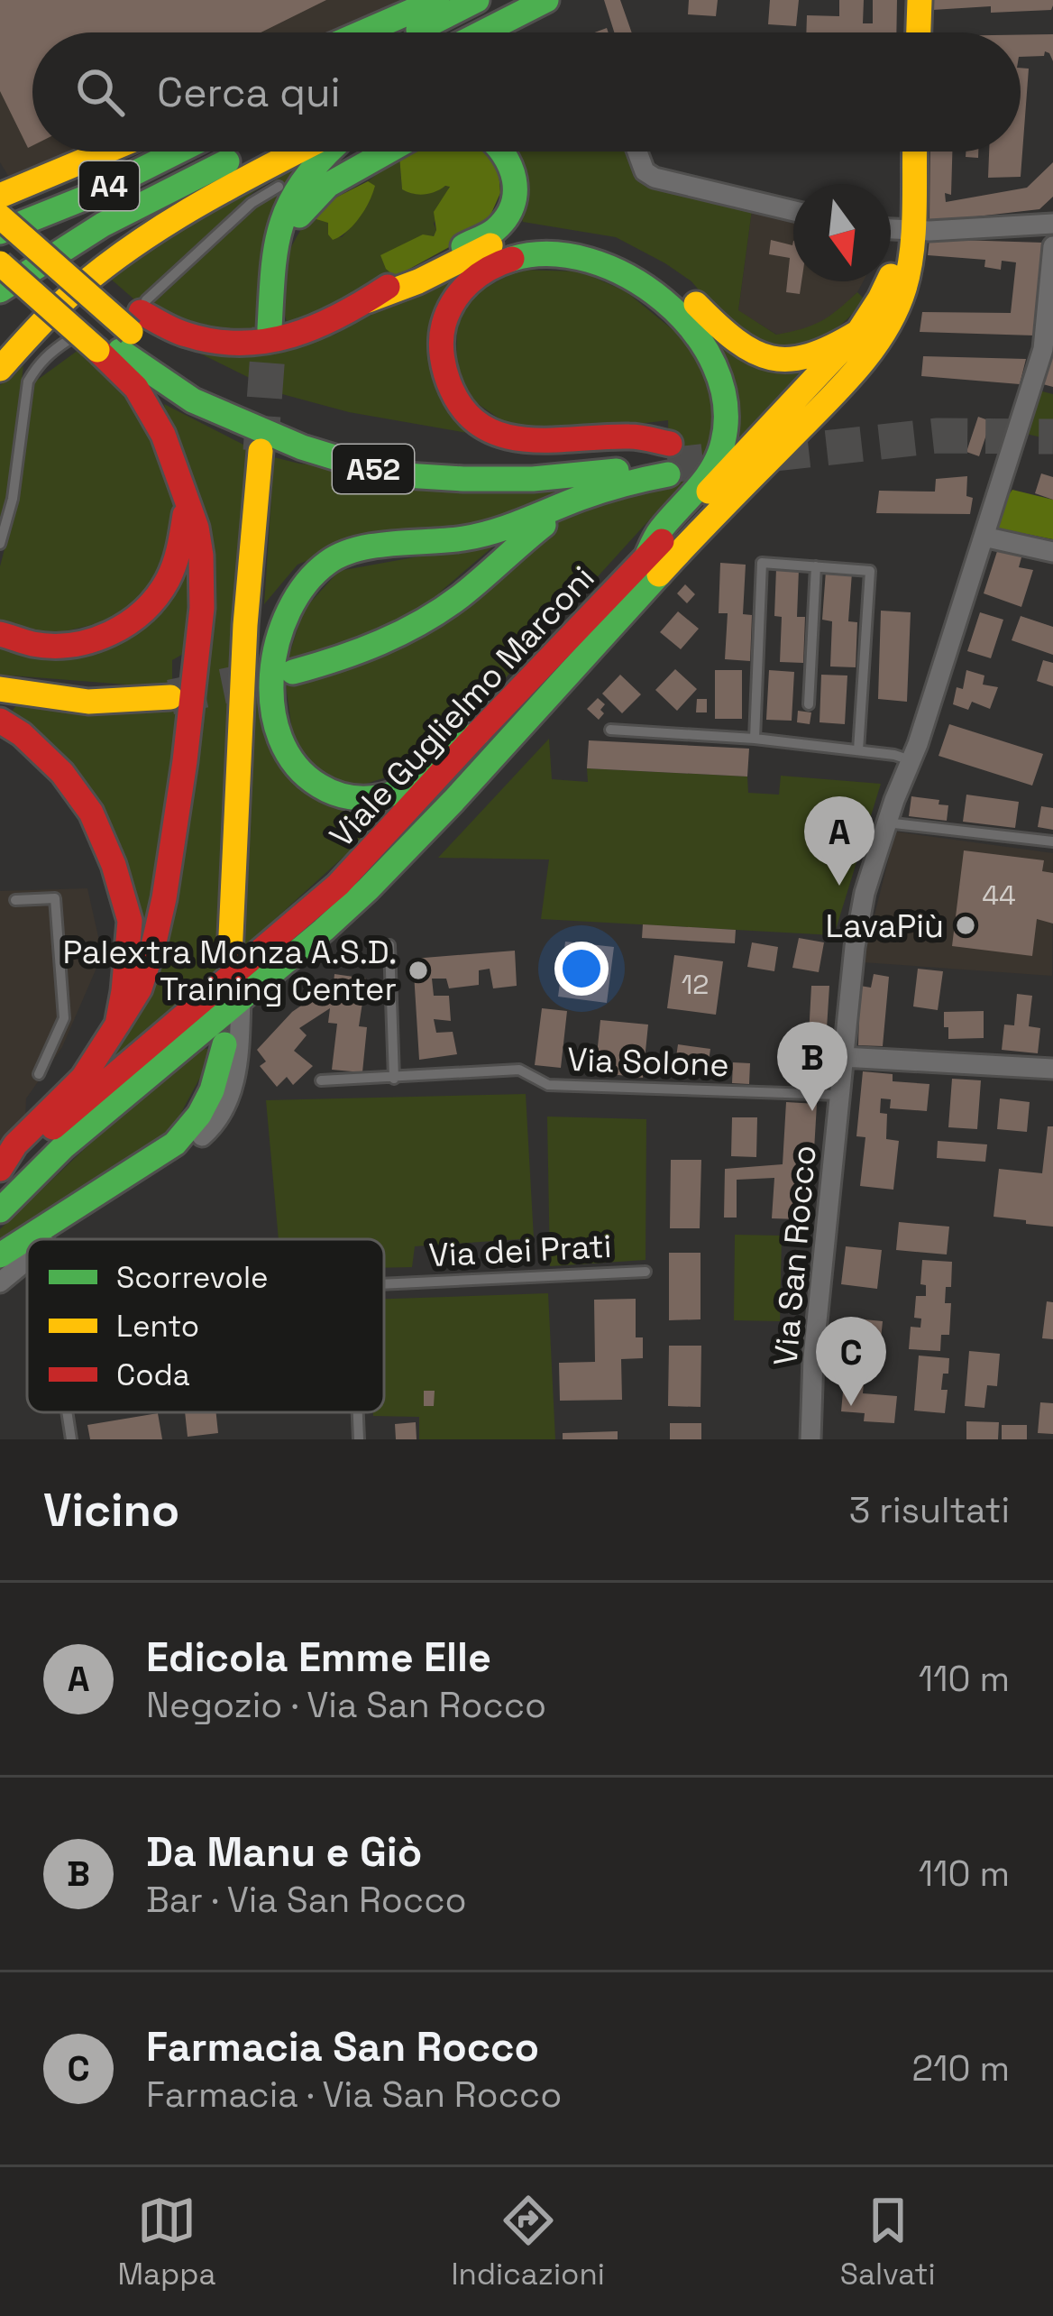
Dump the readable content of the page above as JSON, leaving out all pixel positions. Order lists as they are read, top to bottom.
{
  "streets": {
    "main road": ["A4", "A52", "Viale Guglielmo Marconi"],
    "street": ["Via San Rocco"],
    "lane": ["Via Solone", "Via dei Prati"]
  },
  "crossings": [
    ["A4", "A52"],
    ["Via Solone", "Via San Rocco"]
  ],
  "places": ["LavaPiù", "Palextra Monza A.S.D. Training Center"],
  "house_numbers": ["44", "12"],
  "legend": ["Scorrevole", "Lento", "Coda"],
  "north": "bottom",
  "page": {
    "search": "Cerca qui",
    "pins": ["A", "B", "C"],
    "heading": ["Vicino", "3 risultati"],
    "list": [
      {
        "mark": "A",
        "name": "Edicola Emme Elle",
        "note": "Negozio · Via San Rocco",
        "value": "110 m"
      },
      {
        "mark": "B",
        "name": "Da Manu e Giò",
        "note": "Bar · Via San Rocco",
        "value": "110 m"
      },
      {
        "mark": "C",
        "name": "Farmacia San Rocco",
        "note": "Farmacia · Via San Rocco",
        "value": "210 m"
      }
    ],
    "nav": ["Mappa", "Indicazioni", "Salvati"]
  }
}
